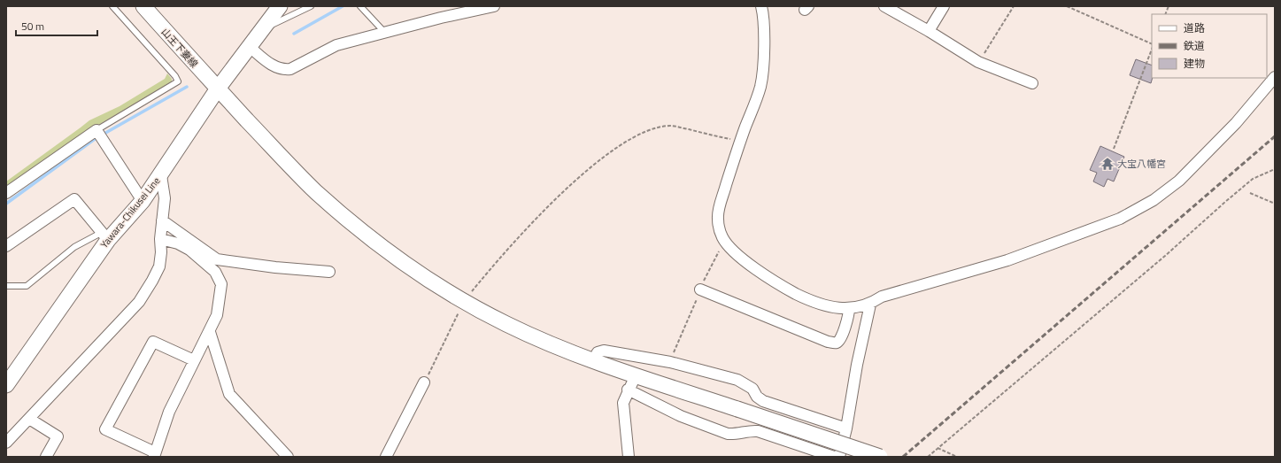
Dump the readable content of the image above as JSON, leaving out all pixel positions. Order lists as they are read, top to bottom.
{
  "streets": {
    "street": ["山王下妻線", "Yawara-Chikusei Line"]
  },
  "crossings": [
    ["山王下妻線", "Yawara-Chikusei Line"]
  ],
  "places": {
    "temple": ["大宝八幡宮"]
  },
  "legend": ["道路", "鉄道", "建物"],
  "scale_bar": "50 m"
}
